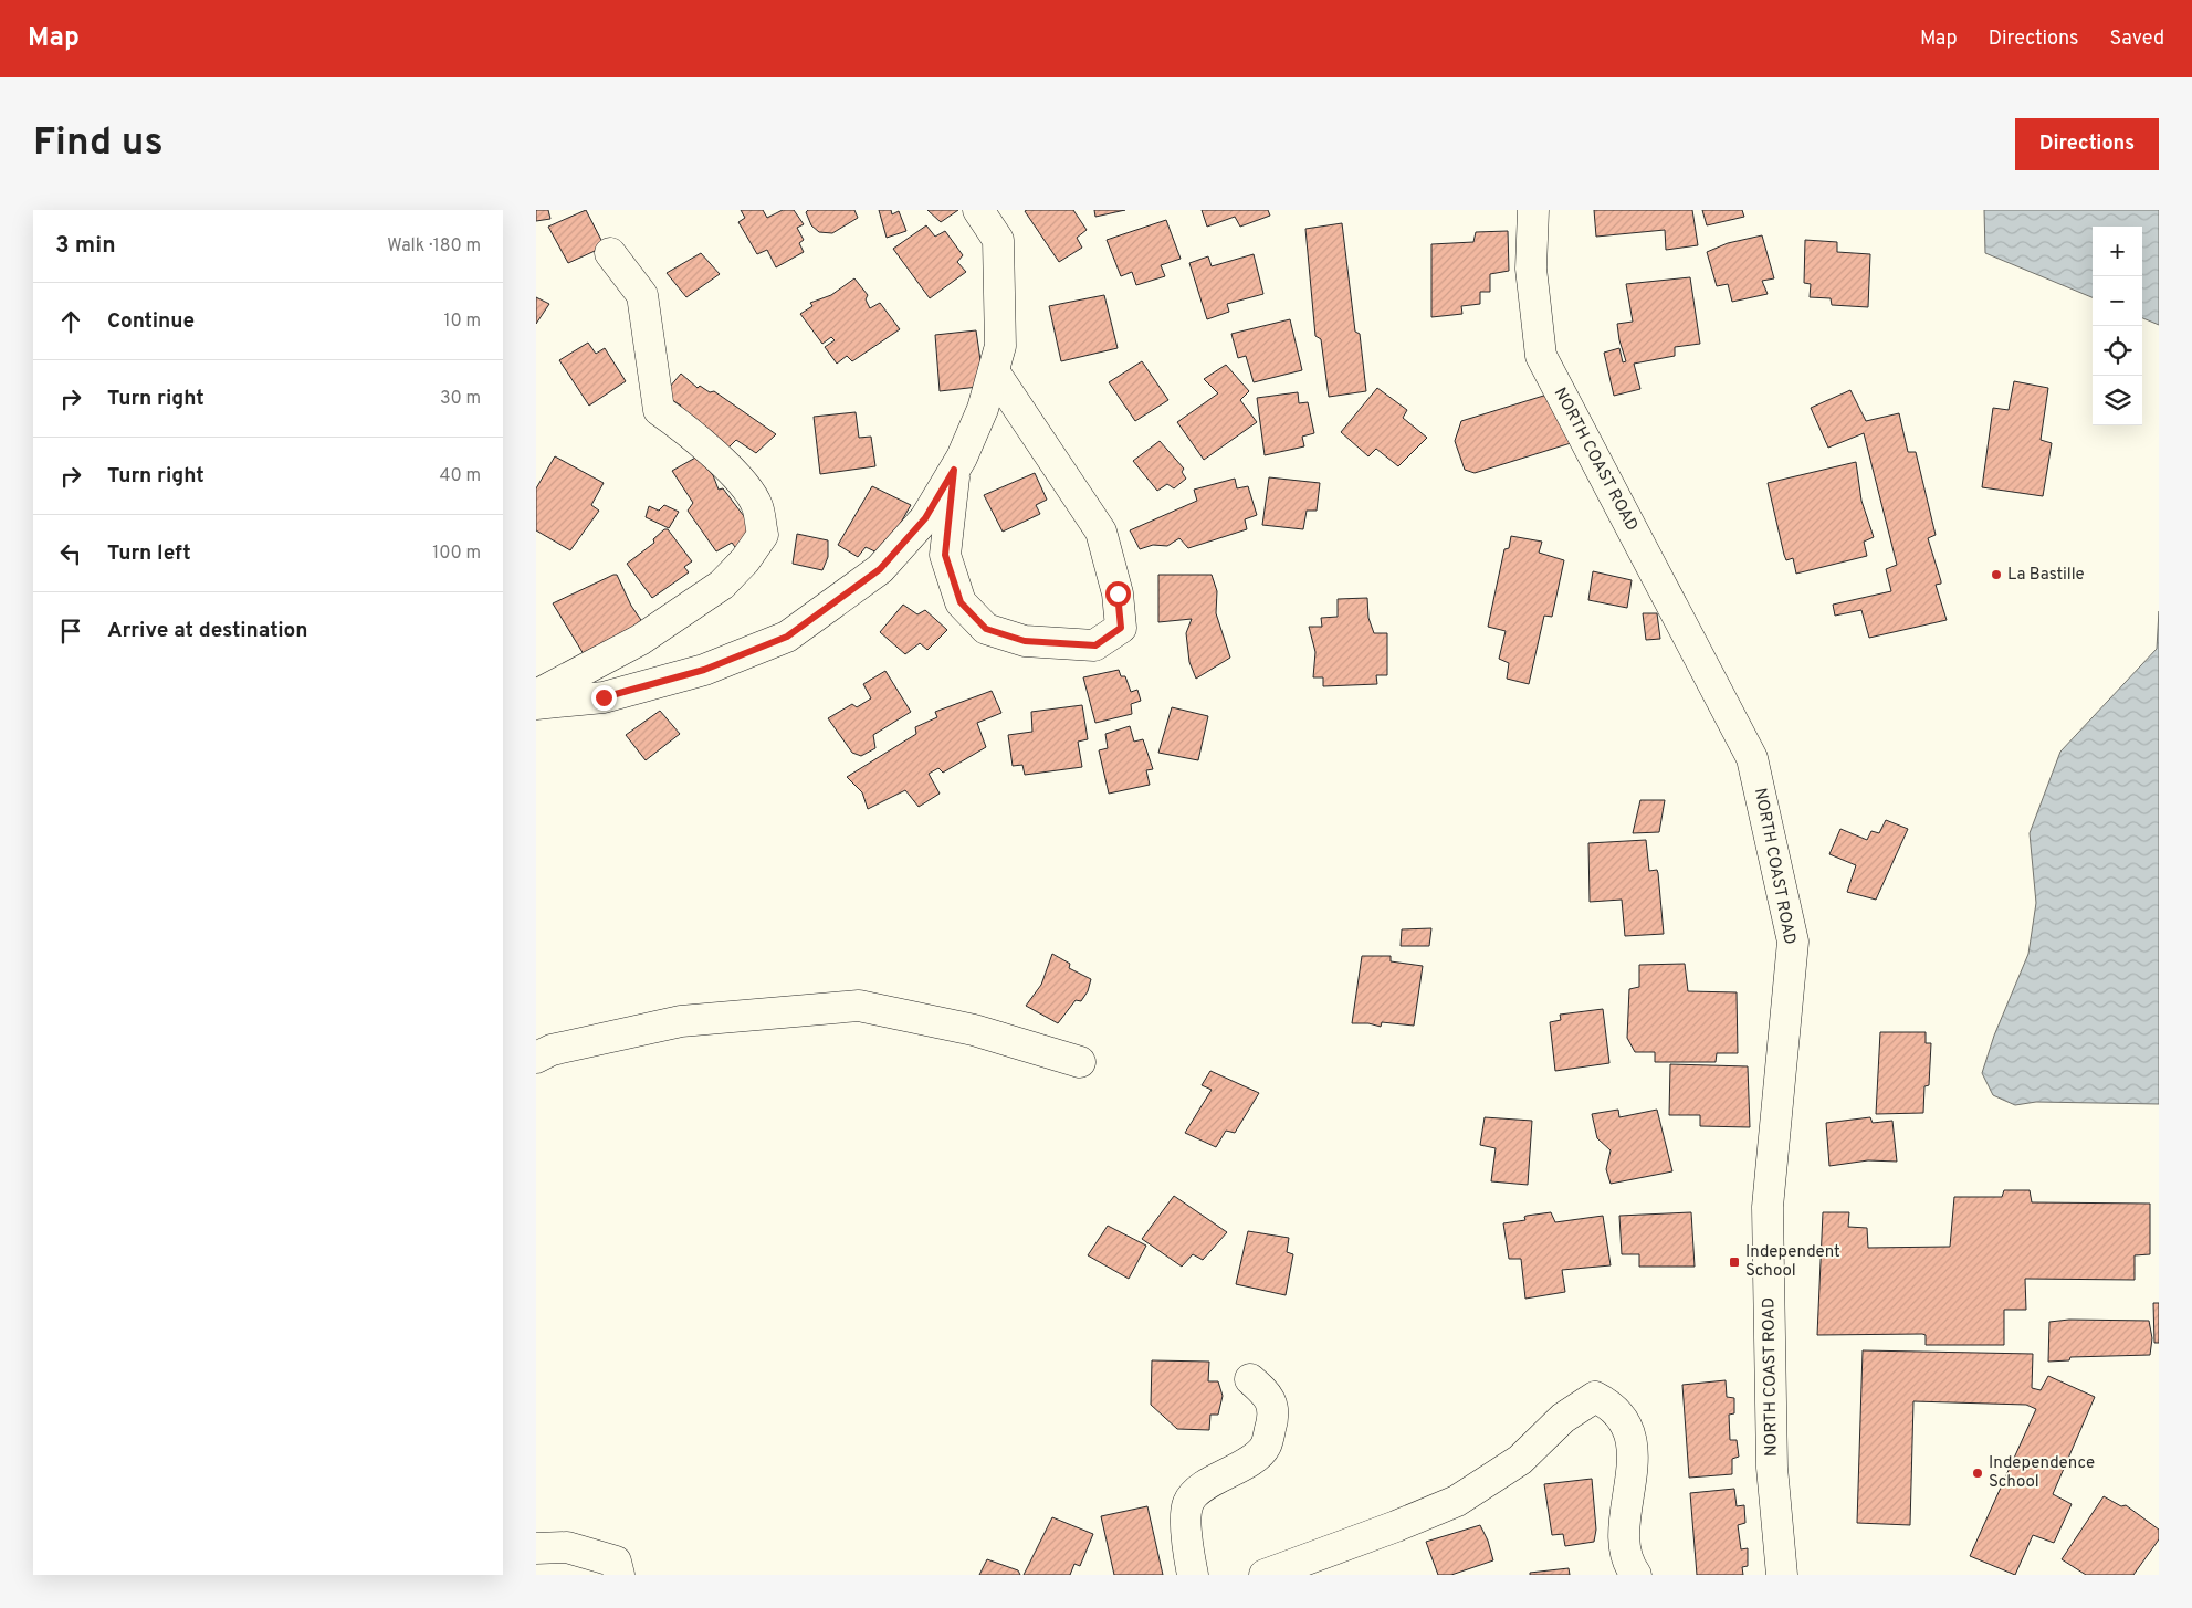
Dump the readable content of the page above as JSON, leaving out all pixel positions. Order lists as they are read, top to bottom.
{
  "streets": {
    "street": ["NORTH COAST ROAD"]
  },
  "places": {
    "other": ["La Bastille", "Independence School"],
    "transit": ["Independent School"]
  },
  "page": {
    "header": "Map",
    "nav": ["Map", "Directions", "Saved"],
    "buttons": "Directions",
    "title": "Find us",
    "heading": ["3 min", "Walk · 180 m"],
    "map_buttons": ["+", "−"],
    "list": [
      ["Continue", "10 m"],
      ["Turn right", "30 m"],
      ["Turn right", "40 m"],
      ["Turn left", "100 m"],
      "Arrive at destination"
    ]
  }
}
